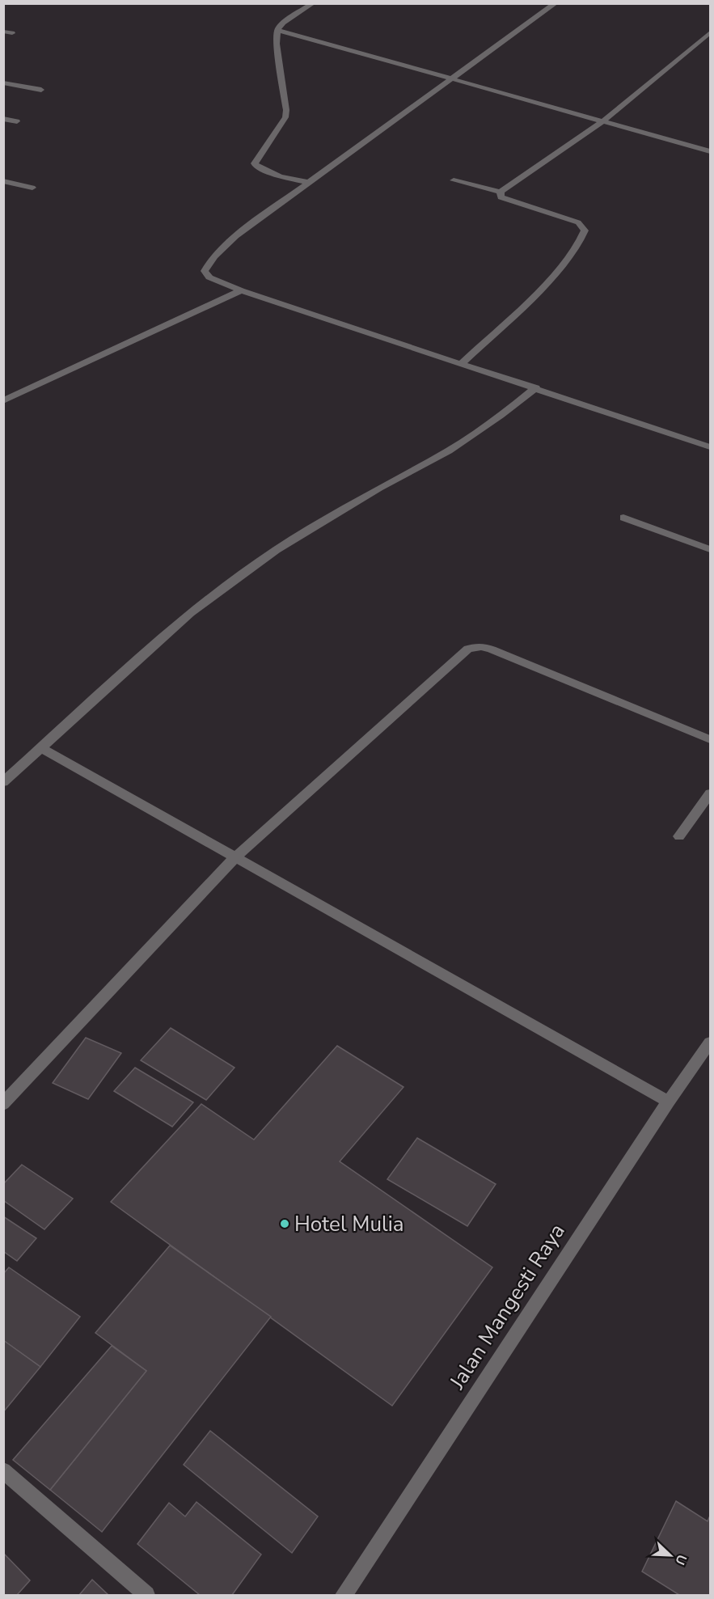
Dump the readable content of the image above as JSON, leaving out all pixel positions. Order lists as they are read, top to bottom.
{
  "streets": {
    "street": ["Jalan Mangesti Raya"]
  },
  "places": ["Hotel Mulia"],
  "north": "bottom right"
}
